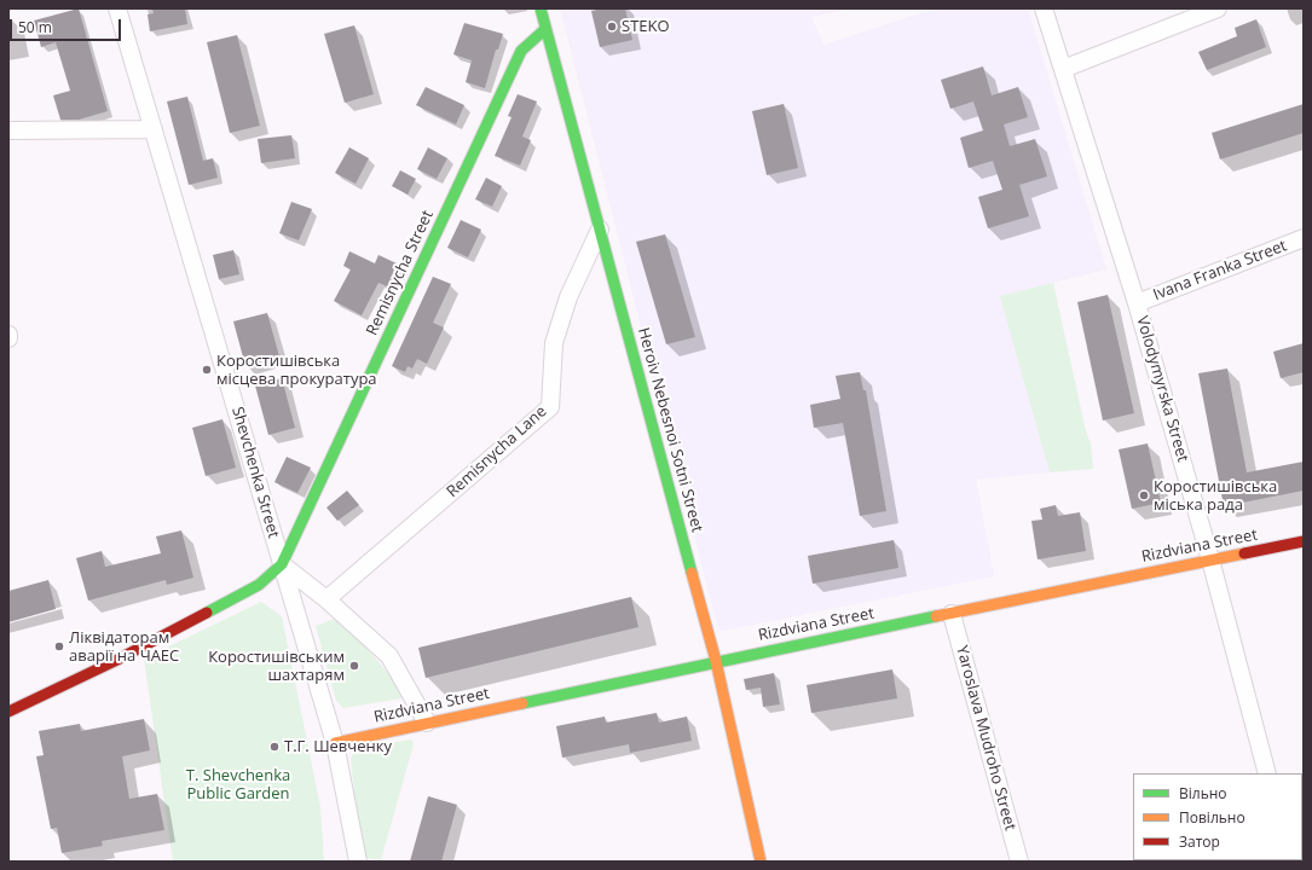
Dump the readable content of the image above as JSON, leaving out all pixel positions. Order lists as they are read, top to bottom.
{
  "streets": {
    "street": [
      "Ivana Franka Street",
      "Remisnycha Street",
      "Volodymyrska Street",
      "Heroiv Nebesnoi Sotni Street",
      "Remisnycha Lane",
      "Shevchenka Street",
      "Rizdviana Street",
      "Yaroslava Mudroho Street"
    ]
  },
  "crossings": [
    ["Ivana Franka Street", "Volodymyrska Street"],
    ["Remisnycha Street", "Heroiv Nebesnoi Sotni Street"],
    ["Remisnycha Street", "Shevchenka Street"],
    ["Volodymyrska Street", "Rizdviana Street"],
    ["Heroiv Nebesnoi Sotni Street", "Remisnycha Lane"],
    ["Heroiv Nebesnoi Sotni Street", "Rizdviana Street"],
    ["Shevchenka Street", "Rizdviana Street"],
    ["Rizdviana Street", "Yaroslava Mudroho Street"]
  ],
  "parks": ["T. Shevchenka Public Garden"],
  "places": [
    "STEKO",
    "Коростишівська місцева прокуратура",
    "Коростишівська міська рада",
    "Ліквідаторам аварії на ЧАЕС",
    "Коростишівським шахтарям",
    "Т.Г. Шевченку"
  ],
  "legend": ["Вільно", "Повільно", "Затор"],
  "scale_bar": "50 m"
}
